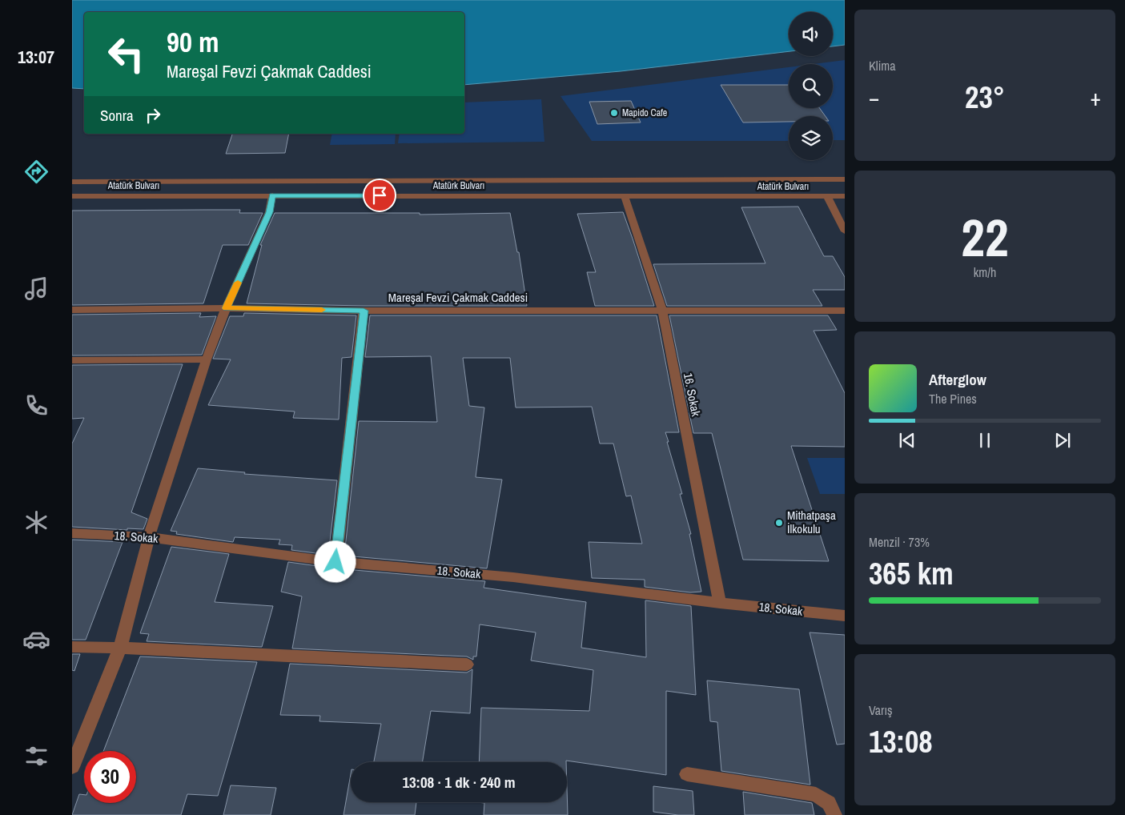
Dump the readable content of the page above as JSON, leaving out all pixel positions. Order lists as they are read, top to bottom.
{
  "streets": {
    "street": [
      "Atatürk Bulvarı",
      "Mareşal Fevzi Çakmak Caddesi",
      "16. Sokak",
      "18. Sokak"
    ]
  },
  "crossings": [
    ["Atatürk Bulvarı", "16. Sokak"],
    ["Mareşal Fevzi Çakmak Caddesi", "16. Sokak"],
    ["16. Sokak", "18. Sokak"]
  ],
  "places": ["Mapido Cafe", "Mithatpaşa İlkokulu"],
  "page": {
    "tabs": "13:07",
    "tile": [
      "Klima",
      ["22", "km/h"],
      ["Menzil · 73%", "365 km"],
      ["Varış", "13:08"]
    ],
    "turn": ["90 m", "Mareşal Fevzi Çakmak Caddesi"],
    "heat": ["−", "23°", "+"],
    "then": "Sonra",
    "song": ["Afterglow", "The Pines"],
    "limit": "30",
    "trip": "13:08 · 1 dk · 240 m"
  }
}
